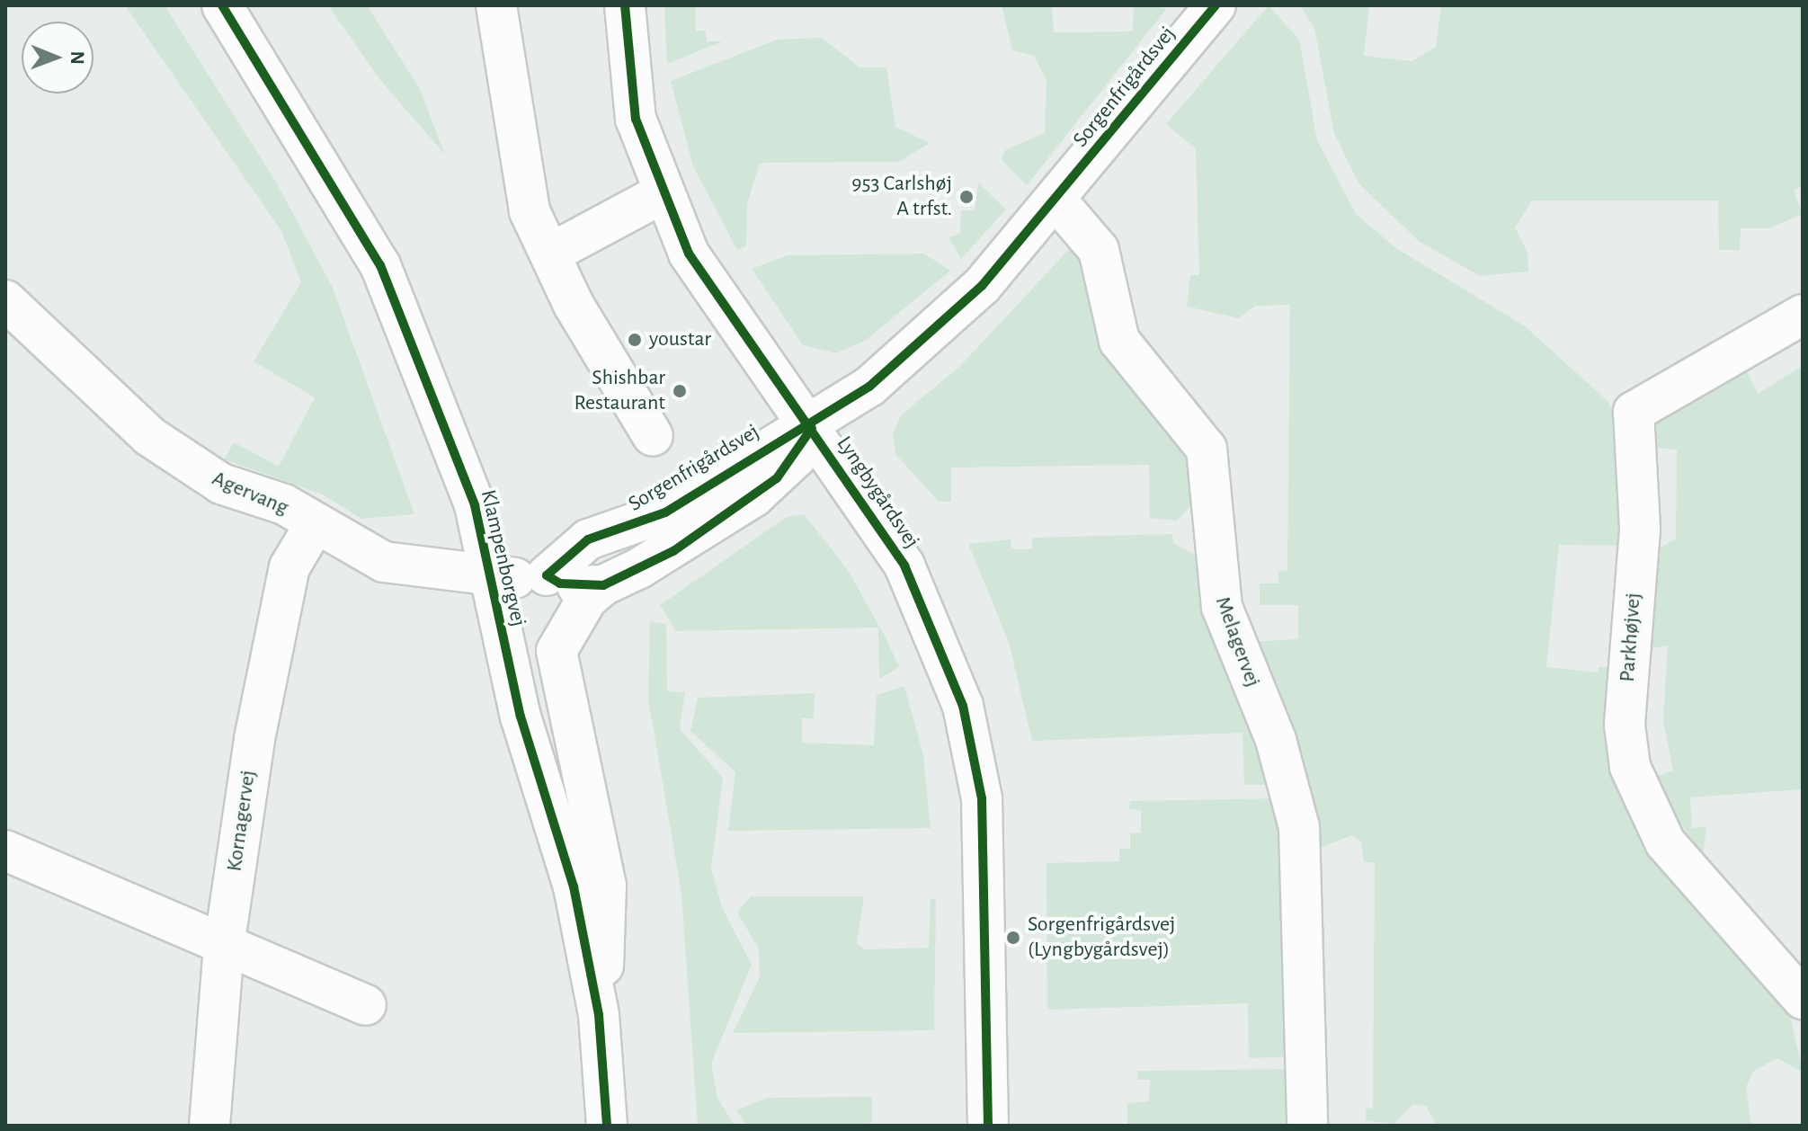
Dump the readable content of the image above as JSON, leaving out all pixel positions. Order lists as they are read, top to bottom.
{
  "streets": {
    "street": [
      "Sorgenfrigårdsvej",
      "Lyngbygårdsvej",
      "Agervang",
      "Klampenborgvej",
      "Parkhøjvej",
      "Melagervej",
      "Kornagervej"
    ]
  },
  "crossings": [
    ["Sorgenfrigårdsvej", "Lyngbygårdsvej"],
    ["Sorgenfrigårdsvej", "Agervang"],
    ["Sorgenfrigårdsvej", "Melagervej"],
    ["Agervang", "Klampenborgvej"],
    ["Agervang", "Kornagervej"]
  ],
  "places": [
    "953 Carlshøj A trfst.",
    "youstar",
    "Shishbar Restaurant",
    "Sorgenfrigårdsvej (Lyngbygårdsvej)"
  ],
  "north": "right"
}
